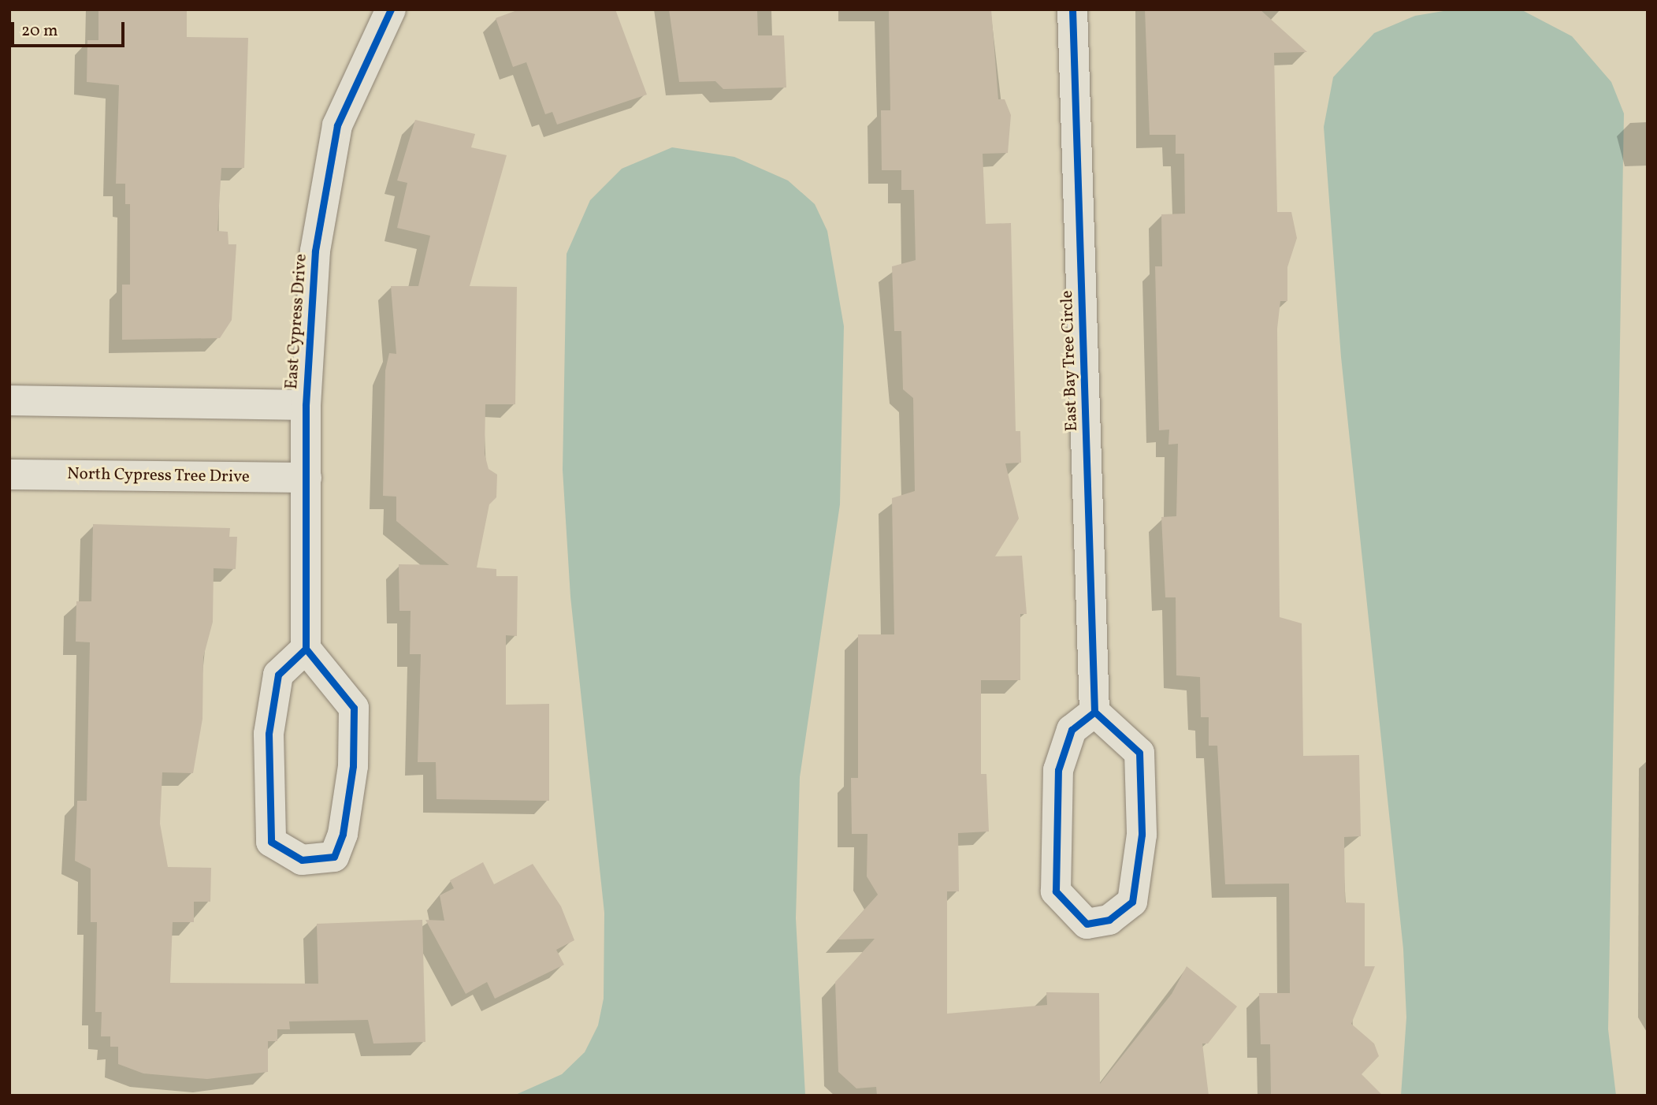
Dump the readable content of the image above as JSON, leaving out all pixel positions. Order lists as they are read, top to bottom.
{
  "streets": {
    "street": ["East Cypress Drive", "East Bay Tree Circle", "North Cypress Tree Drive"]
  },
  "crossings": [
    ["East Cypress Drive", "North Cypress Tree Drive"]
  ],
  "scale_bar": "20 m"
}
